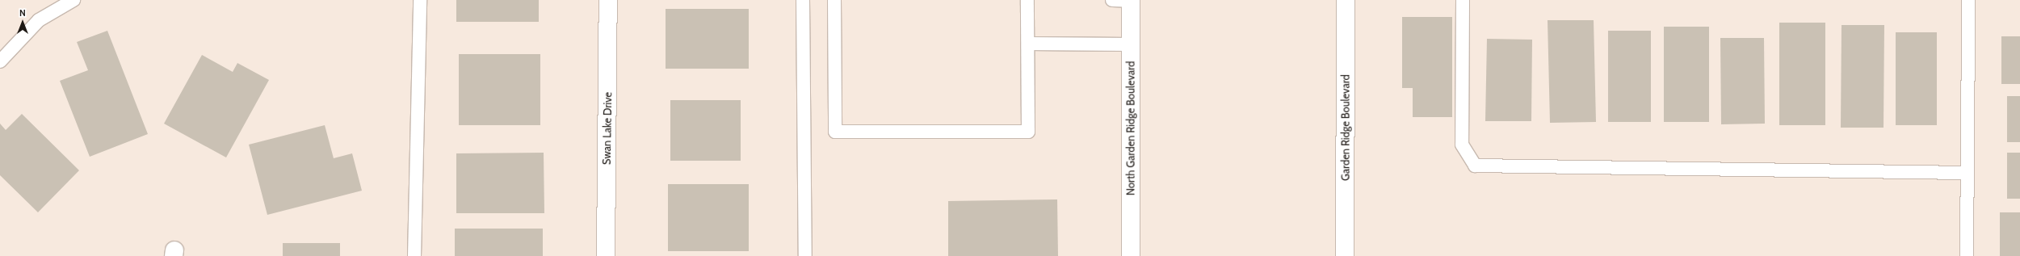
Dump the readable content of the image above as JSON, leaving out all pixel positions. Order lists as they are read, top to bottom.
{
  "streets": {
    "main road": ["Garden Ridge Boulevard", "Swan Lake Drive", "North Garden Ridge Boulevard"]
  },
  "north": "top"
}
